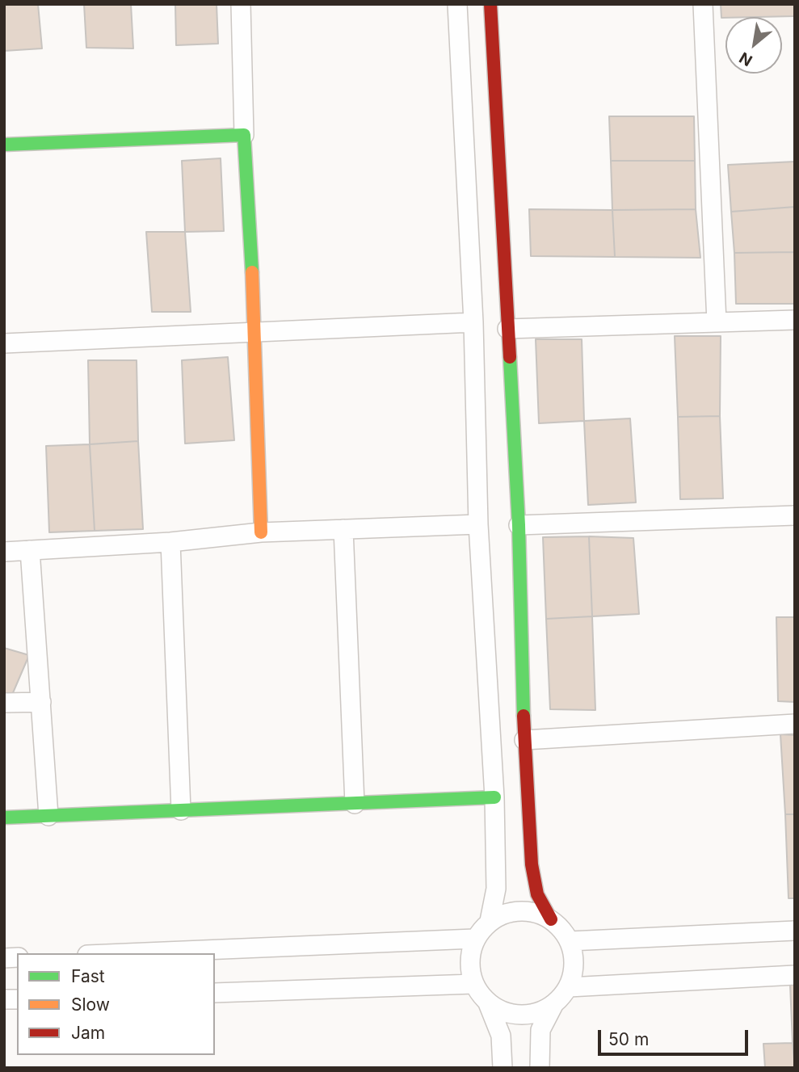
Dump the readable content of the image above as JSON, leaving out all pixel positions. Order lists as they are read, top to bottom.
{
  "legend": ["Fast", "Slow", "Jam"],
  "scale_bar": "50 m",
  "north": "bottom left"
}
